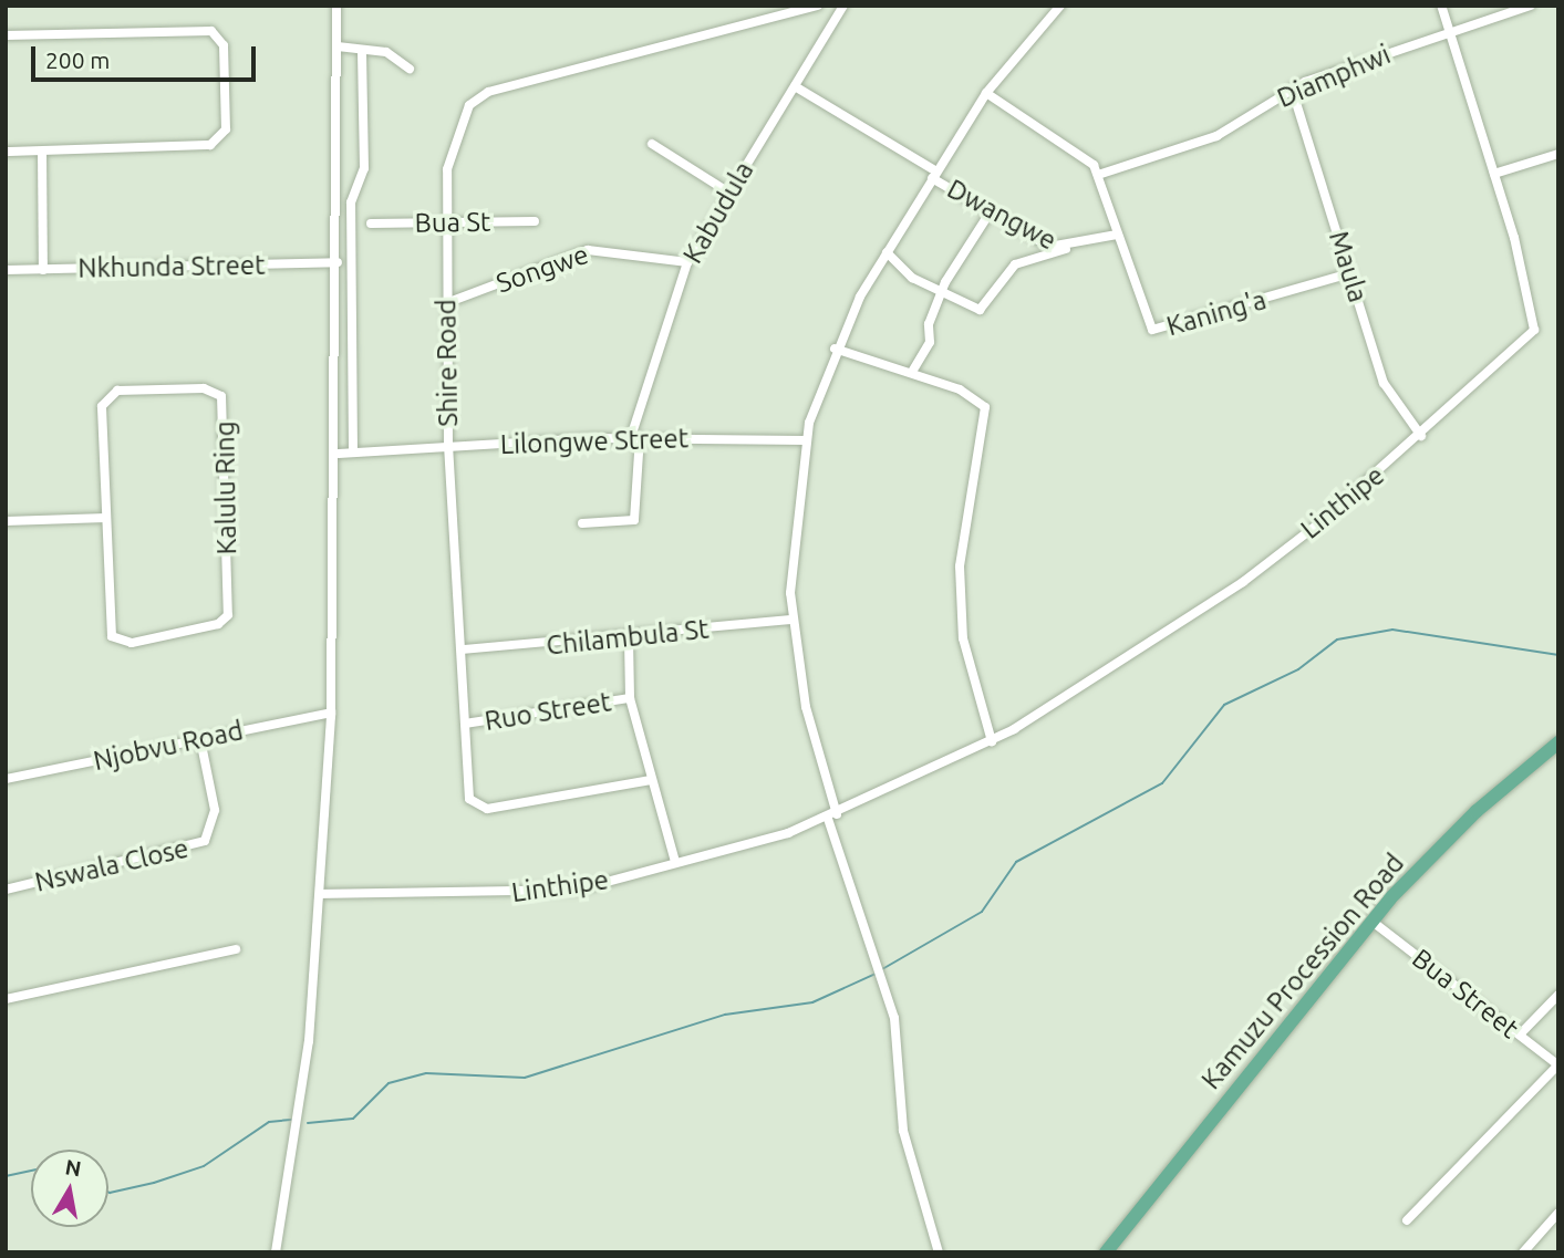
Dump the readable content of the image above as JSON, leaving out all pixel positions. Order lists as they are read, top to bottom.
{
  "streets": {
    "highway": ["Kamuzu Procession Road"],
    "street": [
      "Diamphwi",
      "Kabudula",
      "Dwangwe",
      "Bua St",
      "Nkhunda Street",
      "Maula",
      "Songwe",
      "Kaning'a",
      "Shire Road",
      "Lilongwe Street",
      "Kalulu Ring",
      "Linthipe",
      "Chilambula St",
      "Ruo Street",
      "Njobvu Road",
      "Nswala Close",
      "Bua Street"
    ]
  },
  "crossings": [
    ["Diamphwi", "Maula"],
    ["Diamphwi", "Kaning'a"],
    ["Diamphwi", "Linthipe"],
    ["Kabudula", "Dwangwe"],
    ["Kabudula", "Songwe"],
    ["Kabudula", "Lilongwe Street"],
    ["Dwangwe", "Kaning'a"],
    ["Bua St", "Shire Road"],
    ["Maula", "Kaning'a"],
    ["Maula", "Linthipe"],
    ["Songwe", "Shire Road"],
    ["Shire Road", "Lilongwe Street"],
    ["Shire Road", "Chilambula St"],
    ["Shire Road", "Ruo Street"],
    ["Njobvu Road", "Nswala Close"],
    ["Kamuzu Procession Road", "Bua Street"]
  ],
  "scale_bar": "200 m",
  "north": "top"
}
